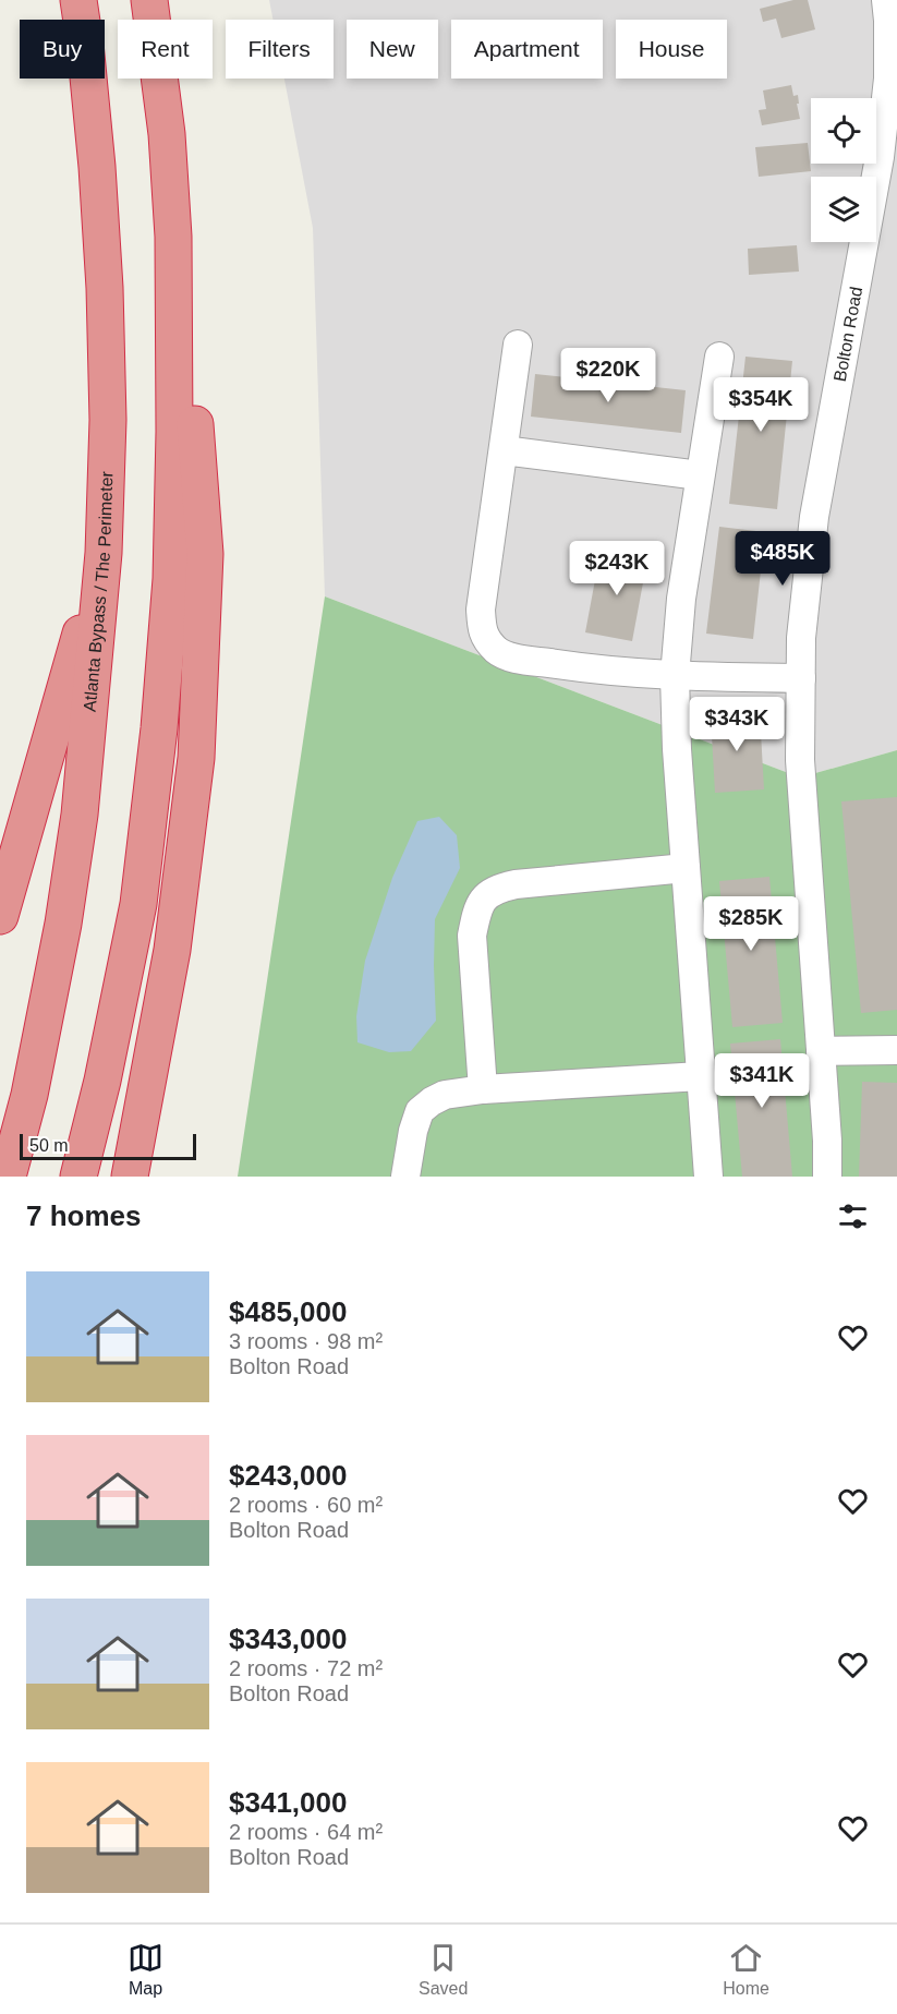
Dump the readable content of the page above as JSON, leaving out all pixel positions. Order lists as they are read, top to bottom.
{
  "streets": {
    "highway": ["Atlanta Bypass / The Perimeter"],
    "street": ["Bolton Road"]
  },
  "scale_bar": "50 m",
  "page": {
    "chip": [
      "Buy",
      "Rent",
      "Filters",
      "New",
      "Apartment",
      "House"
    ],
    "price": [
      "$220K",
      "$354K",
      "$485K",
      "$243K",
      "$343K",
      "$285K",
      "$341K"
    ],
    "scale": "50 m",
    "heading": "7 homes",
    "list": [
      {
        "name": "$485,000",
        "note": "3 rooms · 98 m² · Bolton Road"
      },
      {
        "name": "$243,000",
        "note": "2 rooms · 60 m² · Bolton Road"
      },
      {
        "name": "$343,000",
        "note": "2 rooms · 72 m² · Bolton Road"
      },
      {
        "name": "$341,000",
        "note": "2 rooms · 64 m² · Bolton Road"
      }
    ],
    "tabs": ["Map", "Saved", "Home"]
  }
}
